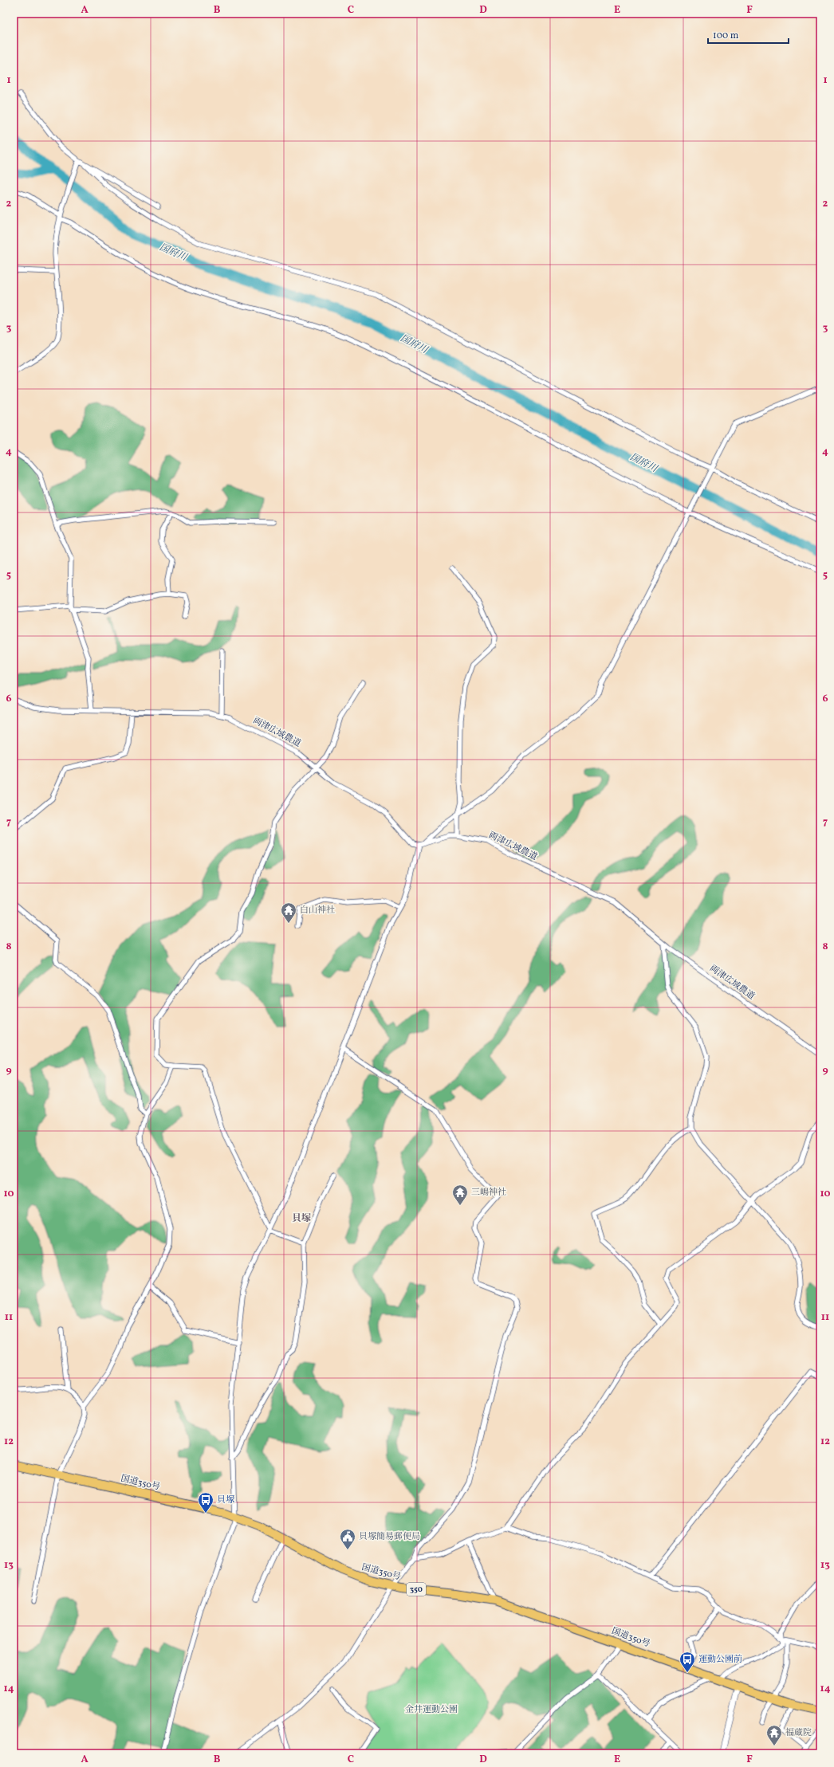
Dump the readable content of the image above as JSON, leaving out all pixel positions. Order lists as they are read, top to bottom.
{
  "streets": {
    "highway": ["国道350号", "350"],
    "street": ["両津広域農道"]
  },
  "districts": ["貝塚"],
  "water": ["国府川"],
  "parks": ["金井運動公園"],
  "places": {
    "temple": ["白山神社", "三嶋神社", "福蔵院"],
    "bus stop": ["貝塚", "運動公園前"],
    "public building": ["貝塚簡易郵便局"]
  },
  "scale_bar": "100 m",
  "grid": {
    "columns": [
      "A",
      "B",
      "C",
      "D",
      "E",
      "F"
    ],
    "rows": [
      "1",
      "2",
      "3",
      "4",
      "5",
      "6",
      "7",
      "8",
      "9",
      "10",
      "11",
      "12",
      "13",
      "14"
    ]
  }
}
